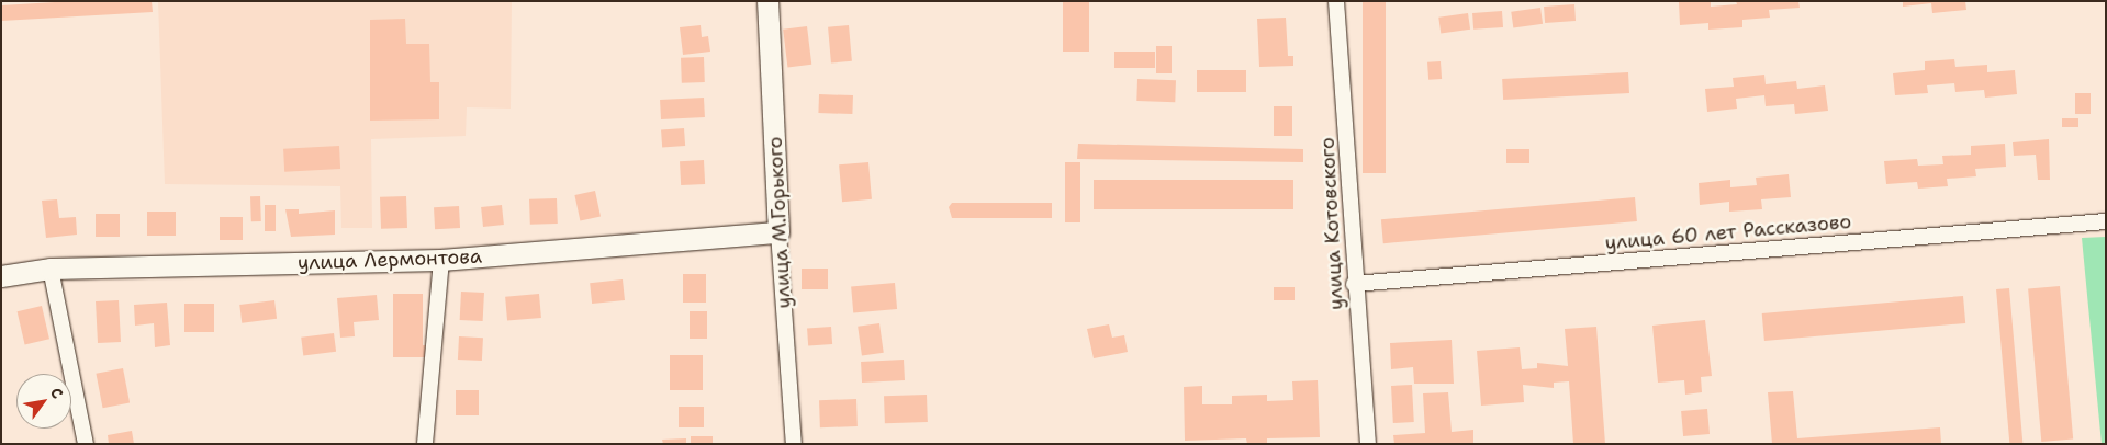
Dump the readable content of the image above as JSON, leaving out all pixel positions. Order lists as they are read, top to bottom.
{
  "streets": {
    "street": [
      "улица М.Горького",
      "улица Котовского",
      "улица 60 лет Рассказово",
      "улица Лермонтова"
    ]
  },
  "crossings": [
    ["улица М.Горького", "улица Лермонтова"],
    ["улица Котовского", "улица 60 лет Рассказово"]
  ],
  "north": "top right"
}
